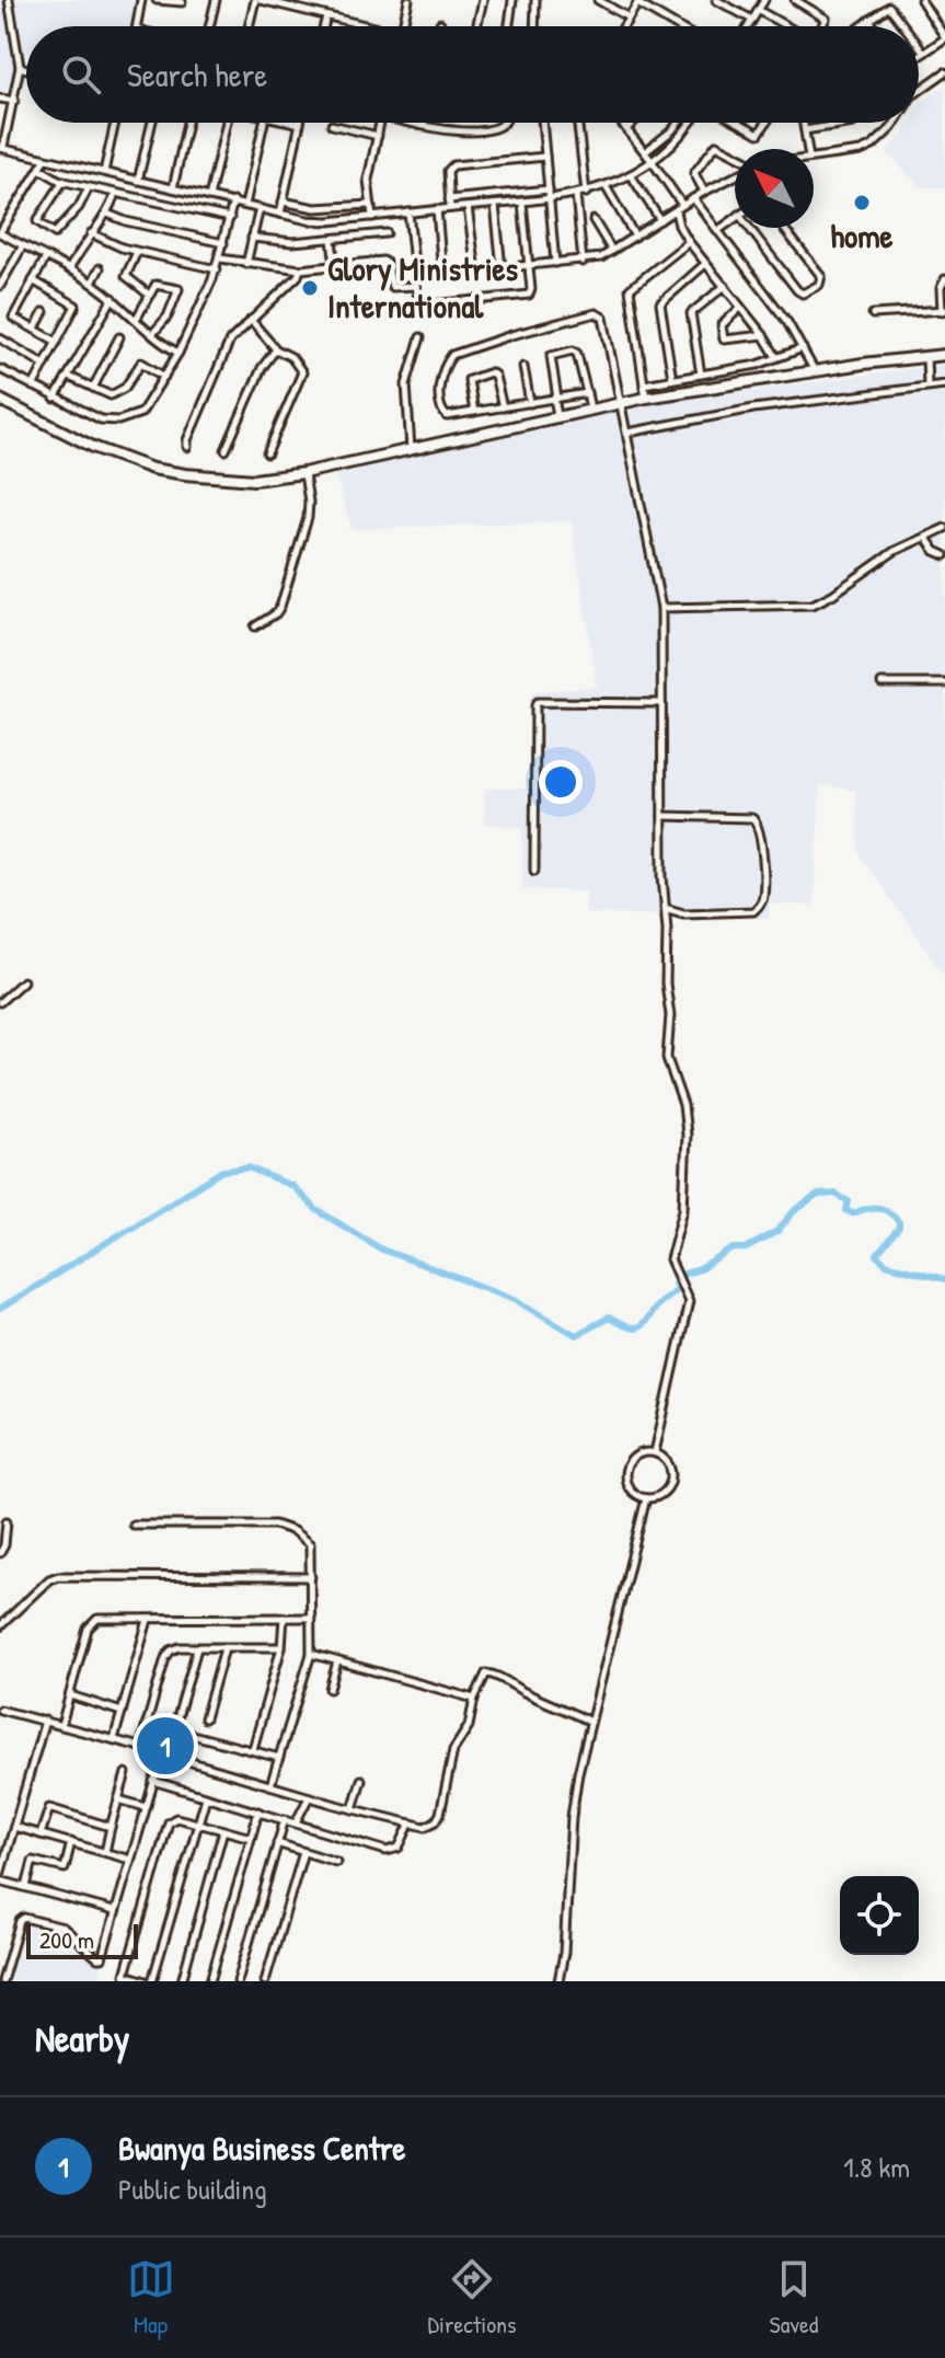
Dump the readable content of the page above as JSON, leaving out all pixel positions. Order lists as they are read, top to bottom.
{
  "places": ["home", "Glory Ministries International"],
  "scale_bar": "200 m",
  "north": "top left",
  "page": {
    "search": "Search here",
    "pins": "1",
    "scale": "200 m",
    "heading": "Nearby",
    "list": [
      {
        "mark": "1",
        "name": "Bwanya Business Centre",
        "note": "Public building",
        "value": "1.8 km"
      }
    ],
    "nav": ["Map", "Directions", "Saved"]
  }
}
